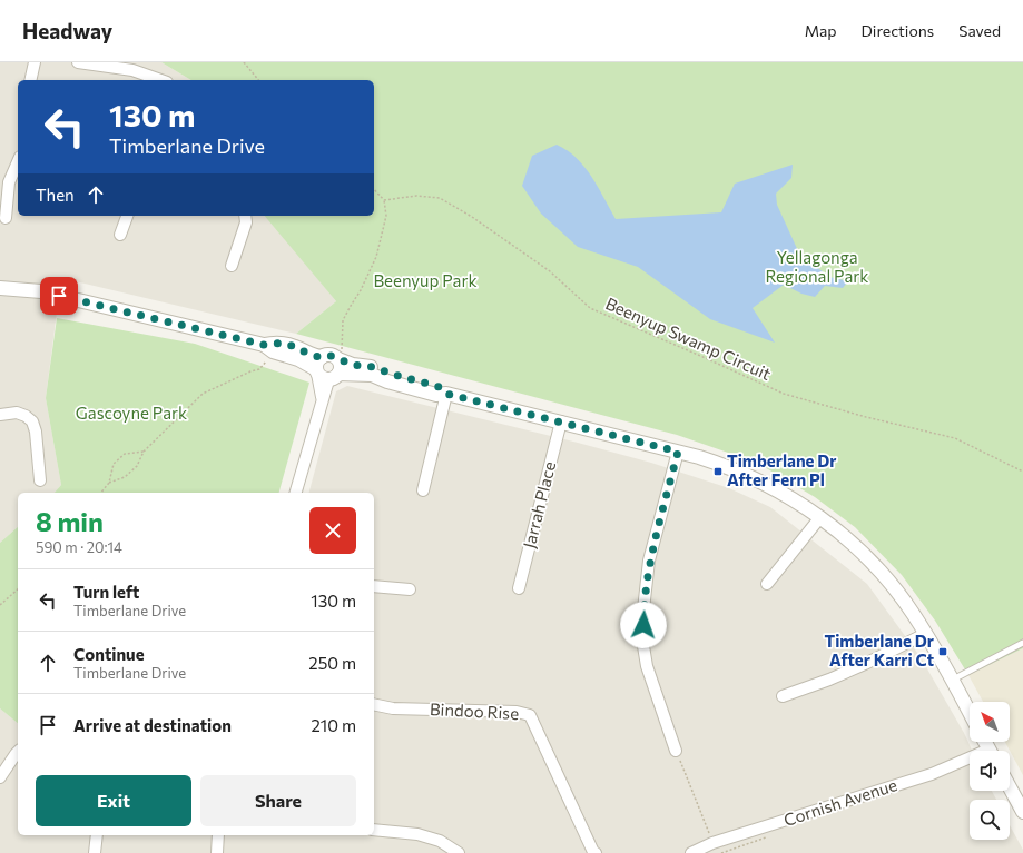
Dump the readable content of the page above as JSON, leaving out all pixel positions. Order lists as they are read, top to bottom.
{
  "streets": {
    "street": ["Jarrah Place", "Bindoo Rise", "Cornish Avenue"],
    "path": ["Beenyup Swamp Circuit"]
  },
  "parks": ["Yellagonga Regional Park", "Beenyup Park", "Gascoyne Park"],
  "places": {
    "transit": ["Timberlane Dr After Fern Pl", "Timberlane Dr After Karri Ct"]
  },
  "north": "top left",
  "page": {
    "header": "Headway",
    "nav": ["Map", "Directions", "Saved"],
    "turn": ["130 m", "Timberlane Drive"],
    "then": "Then",
    "heading": ["8 min", "590 m · 20:14"],
    "list": [
      {
        "name": "Turn left",
        "note": "Timberlane Drive",
        "value": "130 m"
      },
      {
        "name": "Continue",
        "note": "Timberlane Drive",
        "value": "250 m"
      },
      {
        "name": "Arrive at destination",
        "value": "210 m"
      }
    ],
    "buttons": ["Exit", "Share"]
  }
}
